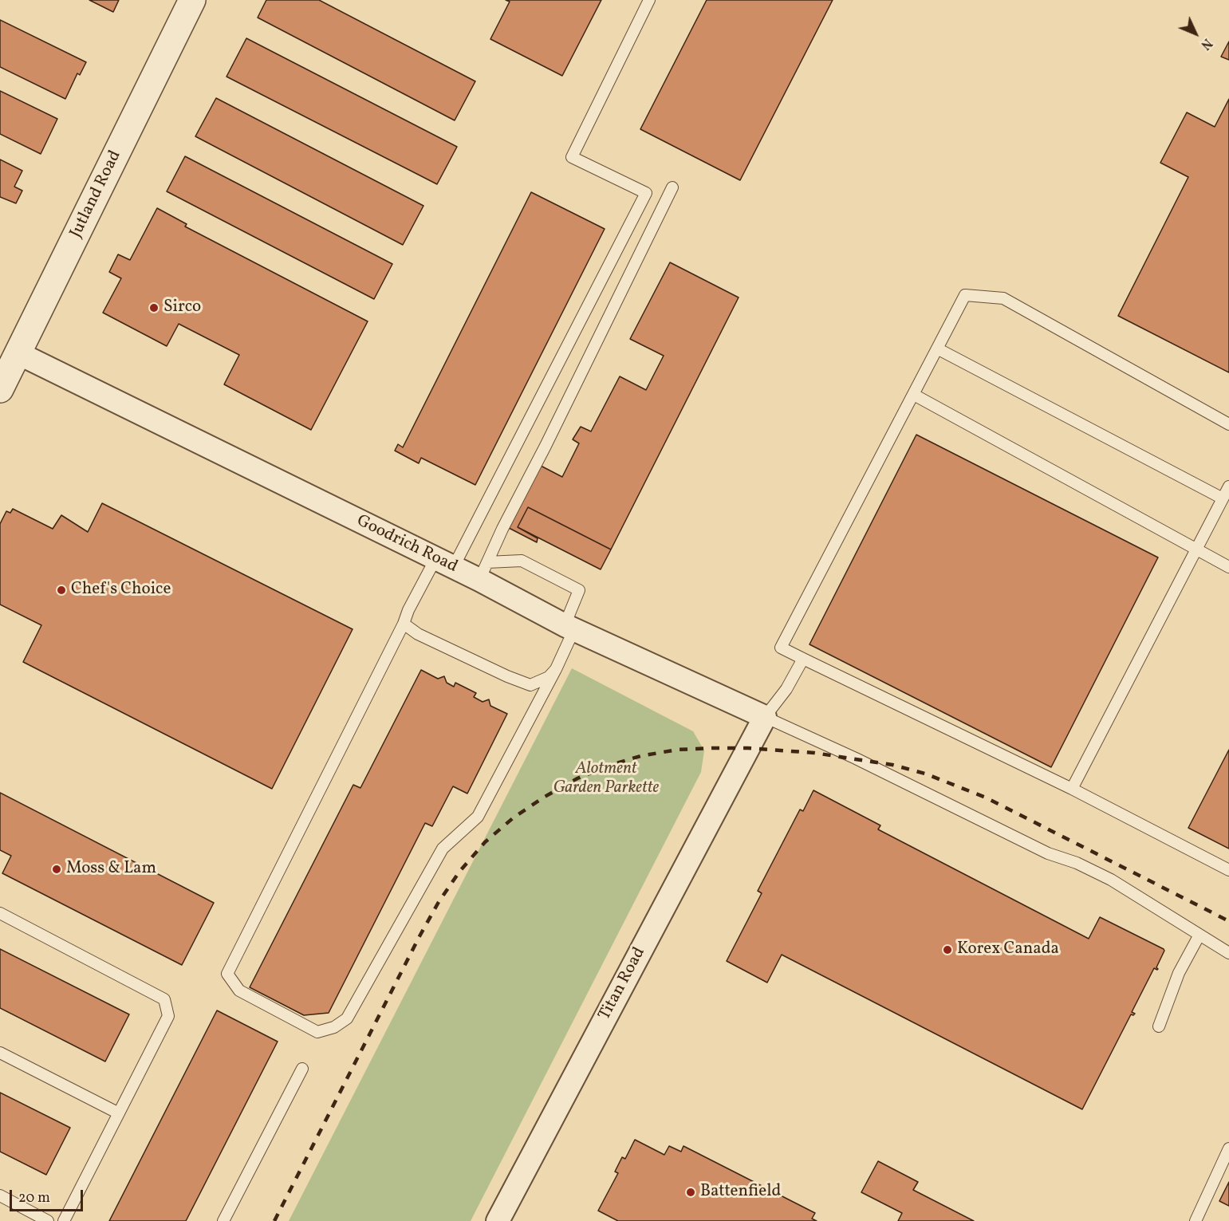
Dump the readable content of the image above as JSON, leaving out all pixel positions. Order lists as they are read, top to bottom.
{
  "streets": {
    "street": ["Jutland Road", "Goodrich Road", "Titan Road"]
  },
  "crossings": [
    ["Jutland Road", "Goodrich Road"],
    ["Goodrich Road", "Titan Road"]
  ],
  "parks": ["Alotment Garden Parkette"],
  "places": [
    "Sirco",
    "Chef's Choice",
    "Moss & Lam",
    "Korex Canada",
    "Battenfield"
  ],
  "scale_bar": "20 m",
  "north": "bottom right"
}
